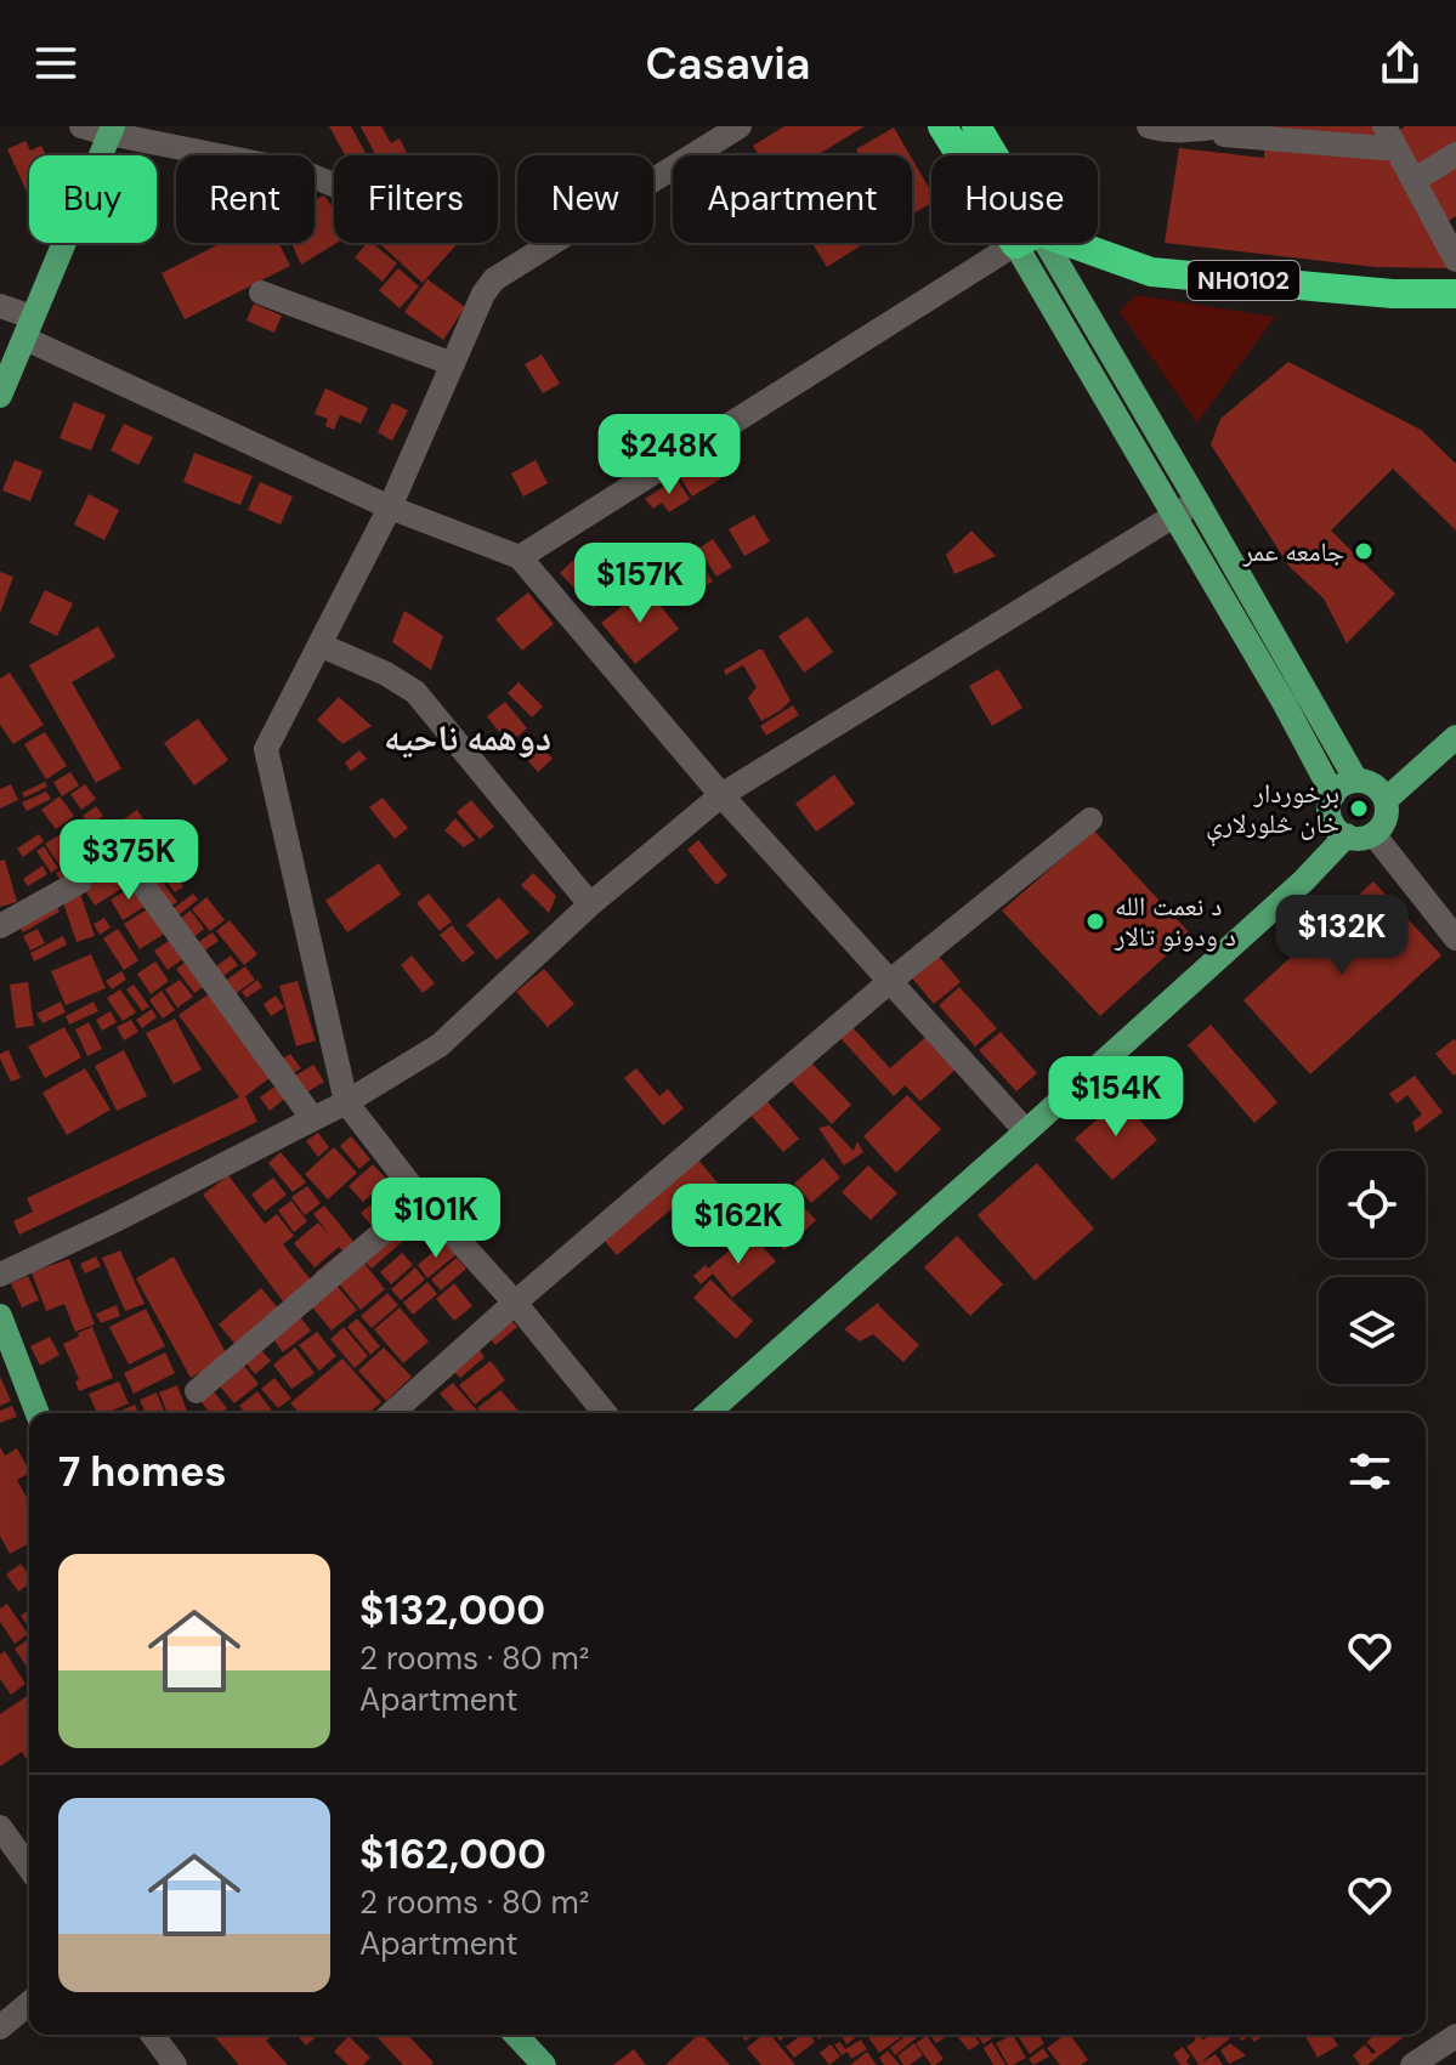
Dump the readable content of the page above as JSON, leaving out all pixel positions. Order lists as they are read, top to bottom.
{
  "streets": {
    "highway": ["NH0102"]
  },
  "districts": ["دوهمه ناحیه"],
  "places": ["جامعه عمر", "برخوردار خان څلورلارې", "د نعمت الله د ودونو تالار"],
  "page": {
    "header": "Casavia",
    "chip": [
      "Buy",
      "Rent",
      "Filters",
      "New",
      "Apartment",
      "House"
    ],
    "price": [
      "$248K",
      "$157K",
      "$375K",
      "$132K",
      "$154K",
      "$101K",
      "$162K"
    ],
    "heading": "7 homes",
    "list": [
      {
        "name": "$132,000",
        "note": "2 rooms · 80 m² · Apartment"
      },
      {
        "name": "$162,000",
        "note": "2 rooms · 80 m² · Apartment"
      }
    ]
  }
}
